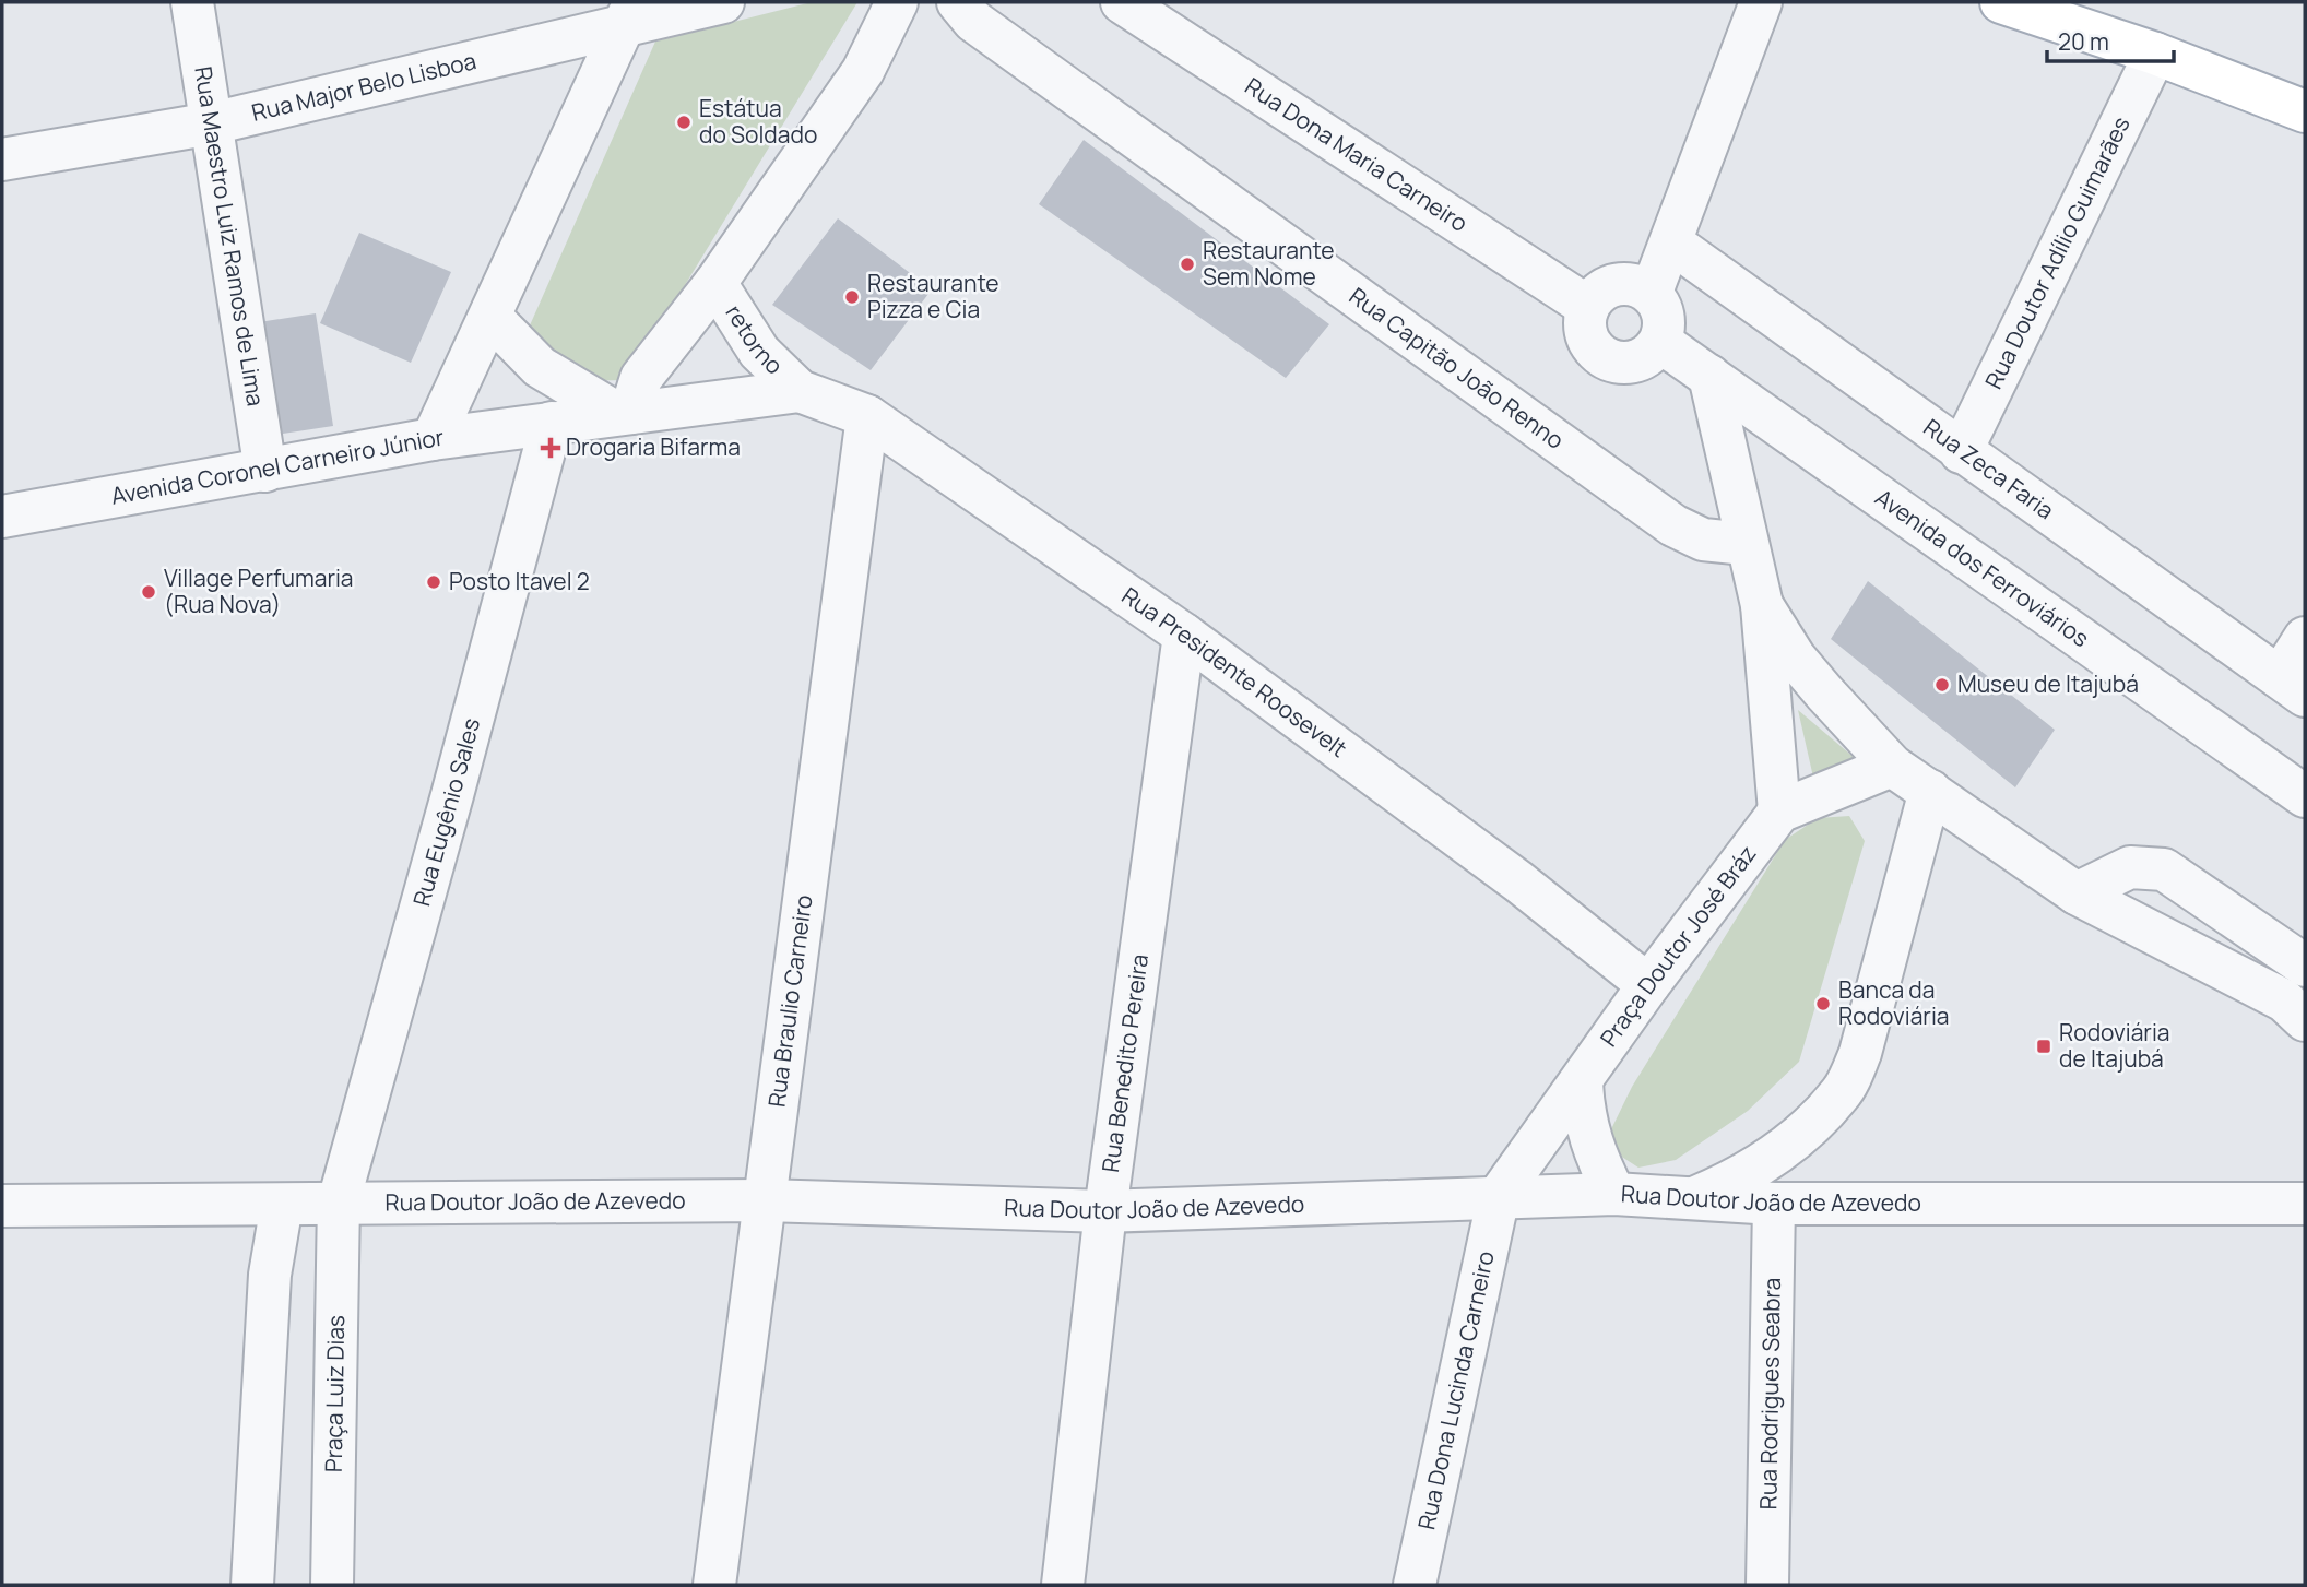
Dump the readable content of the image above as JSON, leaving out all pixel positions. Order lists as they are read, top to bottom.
{
  "streets": {
    "street": [
      "Rua Major Belo Lisboa",
      "Rua Dona Maria Carneiro",
      "Rua Maestro Luiz Ramos de Lima",
      "Rua Doutor Adílio Guimarães",
      "retorno",
      "Rua Capitão João Renno",
      "Avenida Coronel Carneiro Júnior",
      "Rua Zeca Faria",
      "Avenida dos Ferroviários",
      "Rua Presidente Roosevelt",
      "Rua Eugênio Sales",
      "Praça Doutor José Bráz",
      "Rua Braulio Carneiro",
      "Rua Benedito Pereira",
      "Rua Doutor João de Azevedo",
      "Rua Dona Lucinda Carneiro",
      "Praça Luiz Dias",
      "Rua Rodrigues Seabra"
    ]
  },
  "crossings": [
    ["Rua Major Belo Lisboa", "Rua Maestro Luiz Ramos de Lima"],
    ["Rua Dona Maria Carneiro", "Avenida dos Ferroviários"],
    ["Rua Maestro Luiz Ramos de Lima", "Avenida Coronel Carneiro Júnior"],
    ["Rua Doutor Adílio Guimarães", "Rua Zeca Faria"],
    ["retorno", "Avenida Coronel Carneiro Júnior"],
    ["retorno", "Rua Presidente Roosevelt"],
    ["Avenida Coronel Carneiro Júnior", "Rua Presidente Roosevelt"],
    ["Avenida Coronel Carneiro Júnior", "Rua Eugênio Sales"],
    ["Rua Presidente Roosevelt", "Praça Doutor José Bráz"],
    ["Rua Presidente Roosevelt", "Rua Braulio Carneiro"],
    ["Rua Presidente Roosevelt", "Rua Benedito Pereira"],
    ["Rua Eugênio Sales", "Rua Doutor João de Azevedo"],
    ["Rua Eugênio Sales", "Praça Luiz Dias"],
    ["Praça Doutor José Bráz", "Rua Doutor João de Azevedo"],
    ["Praça Doutor José Bráz", "Rua Dona Lucinda Carneiro"],
    ["Rua Braulio Carneiro", "Rua Doutor João de Azevedo"],
    ["Rua Benedito Pereira", "Rua Doutor João de Azevedo"],
    ["Rua Doutor João de Azevedo", "Rua Dona Lucinda Carneiro"],
    ["Rua Doutor João de Azevedo", "Praça Luiz Dias"],
    ["Rua Doutor João de Azevedo", "Rua Rodrigues Seabra"]
  ],
  "places": {
    "other": [
      "Estátua do Soldado",
      "Restaurante Sem Nome",
      "Restaurante Pizza e Cia",
      "Posto Itavel 2",
      "Village Perfumaria (Rua Nova)",
      "Museu de Itajubá",
      "Banca da Rodoviária"
    ],
    "health": ["Drogaria Bifarma"],
    "transit": ["Rodoviária de Itajubá"]
  },
  "scale_bar": "20 m"
}
